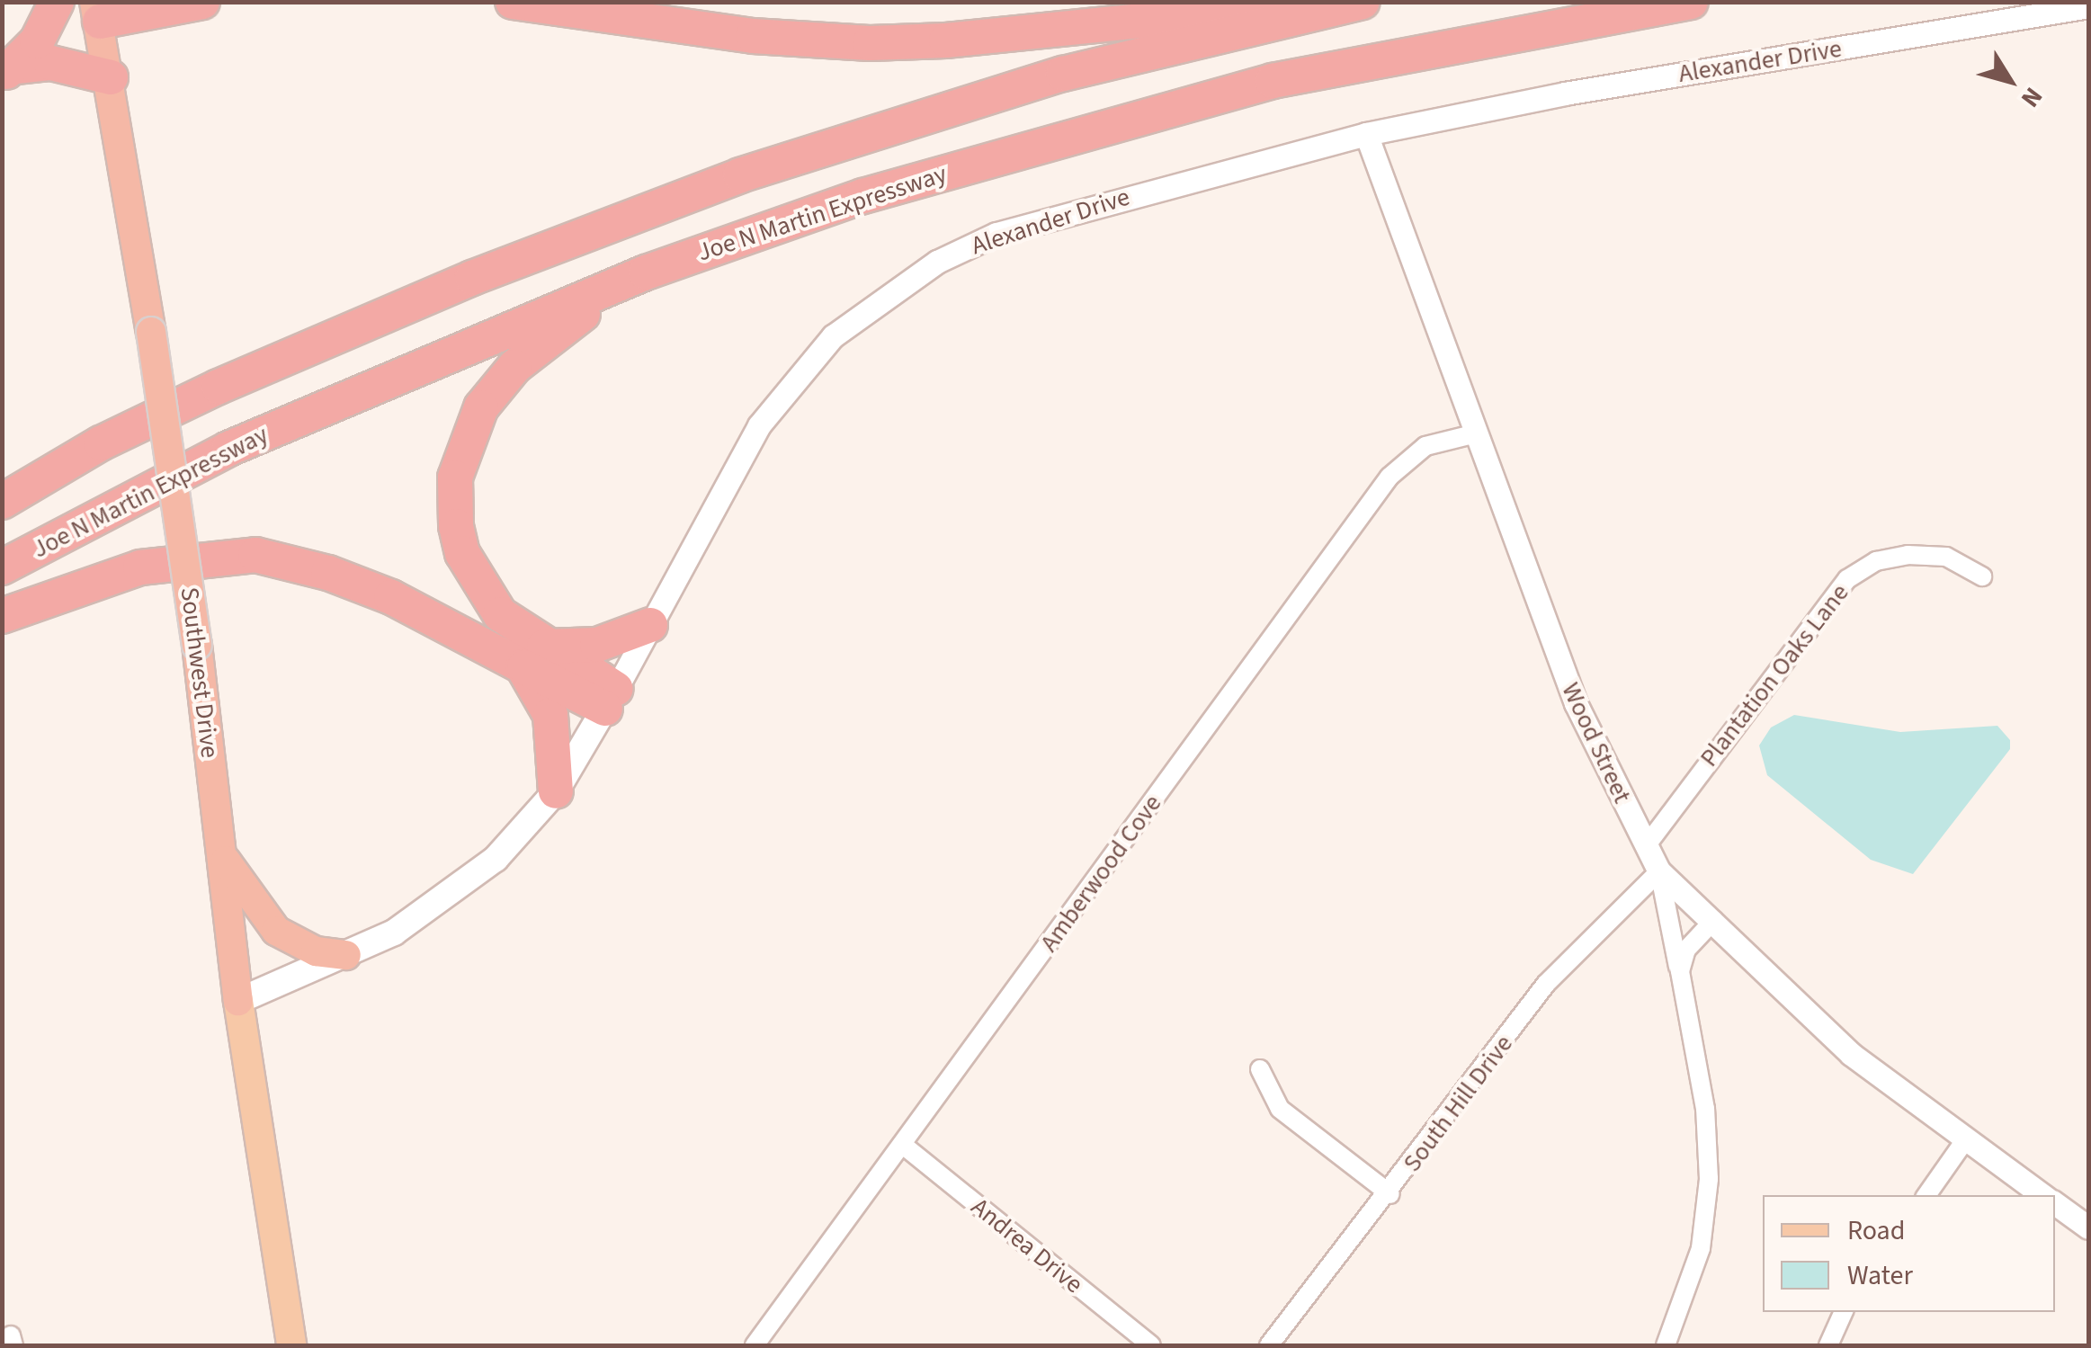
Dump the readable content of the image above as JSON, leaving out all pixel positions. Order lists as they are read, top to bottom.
{
  "streets": {
    "highway": ["Joe N Martin Expressway", "Southwest Drive"],
    "main road": ["Alexander Drive"],
    "street": [
      "Plantation Oaks Lane",
      "Wood Street",
      "Amberwood Cove",
      "South Hill Drive",
      "Andrea Drive"
    ]
  },
  "crossings": [
    ["Alexander Drive", "Southwest Drive"],
    ["Alexander Drive", "Wood Street"],
    ["Plantation Oaks Lane", "Wood Street"],
    ["Wood Street", "Amberwood Cove"],
    ["Wood Street", "South Hill Drive"],
    ["Amberwood Cove", "Andrea Drive"]
  ],
  "legend": ["Road", "Water"],
  "north": "bottom right"
}
